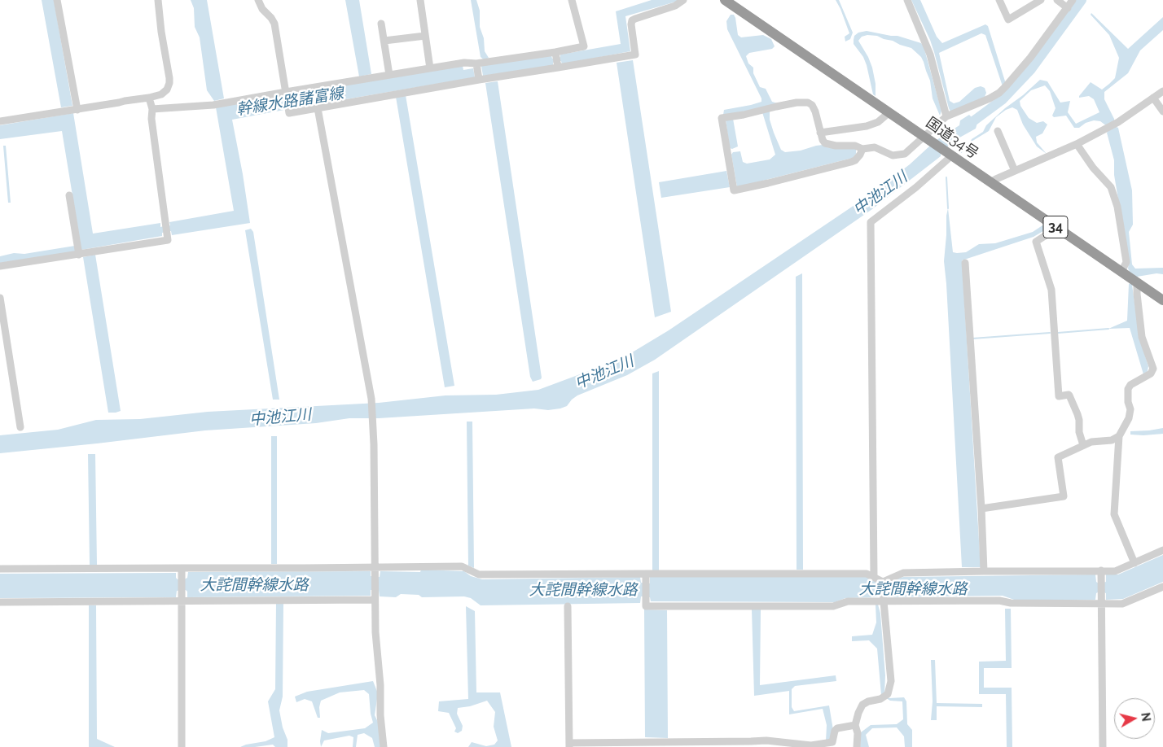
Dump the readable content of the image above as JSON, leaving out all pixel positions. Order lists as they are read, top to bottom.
{
  "streets": {
    "highway": ["国道34号", "34"]
  },
  "water": ["幹線水路諸富線", "中池江川", "大詫間幹線水路"],
  "north": "right"
}
